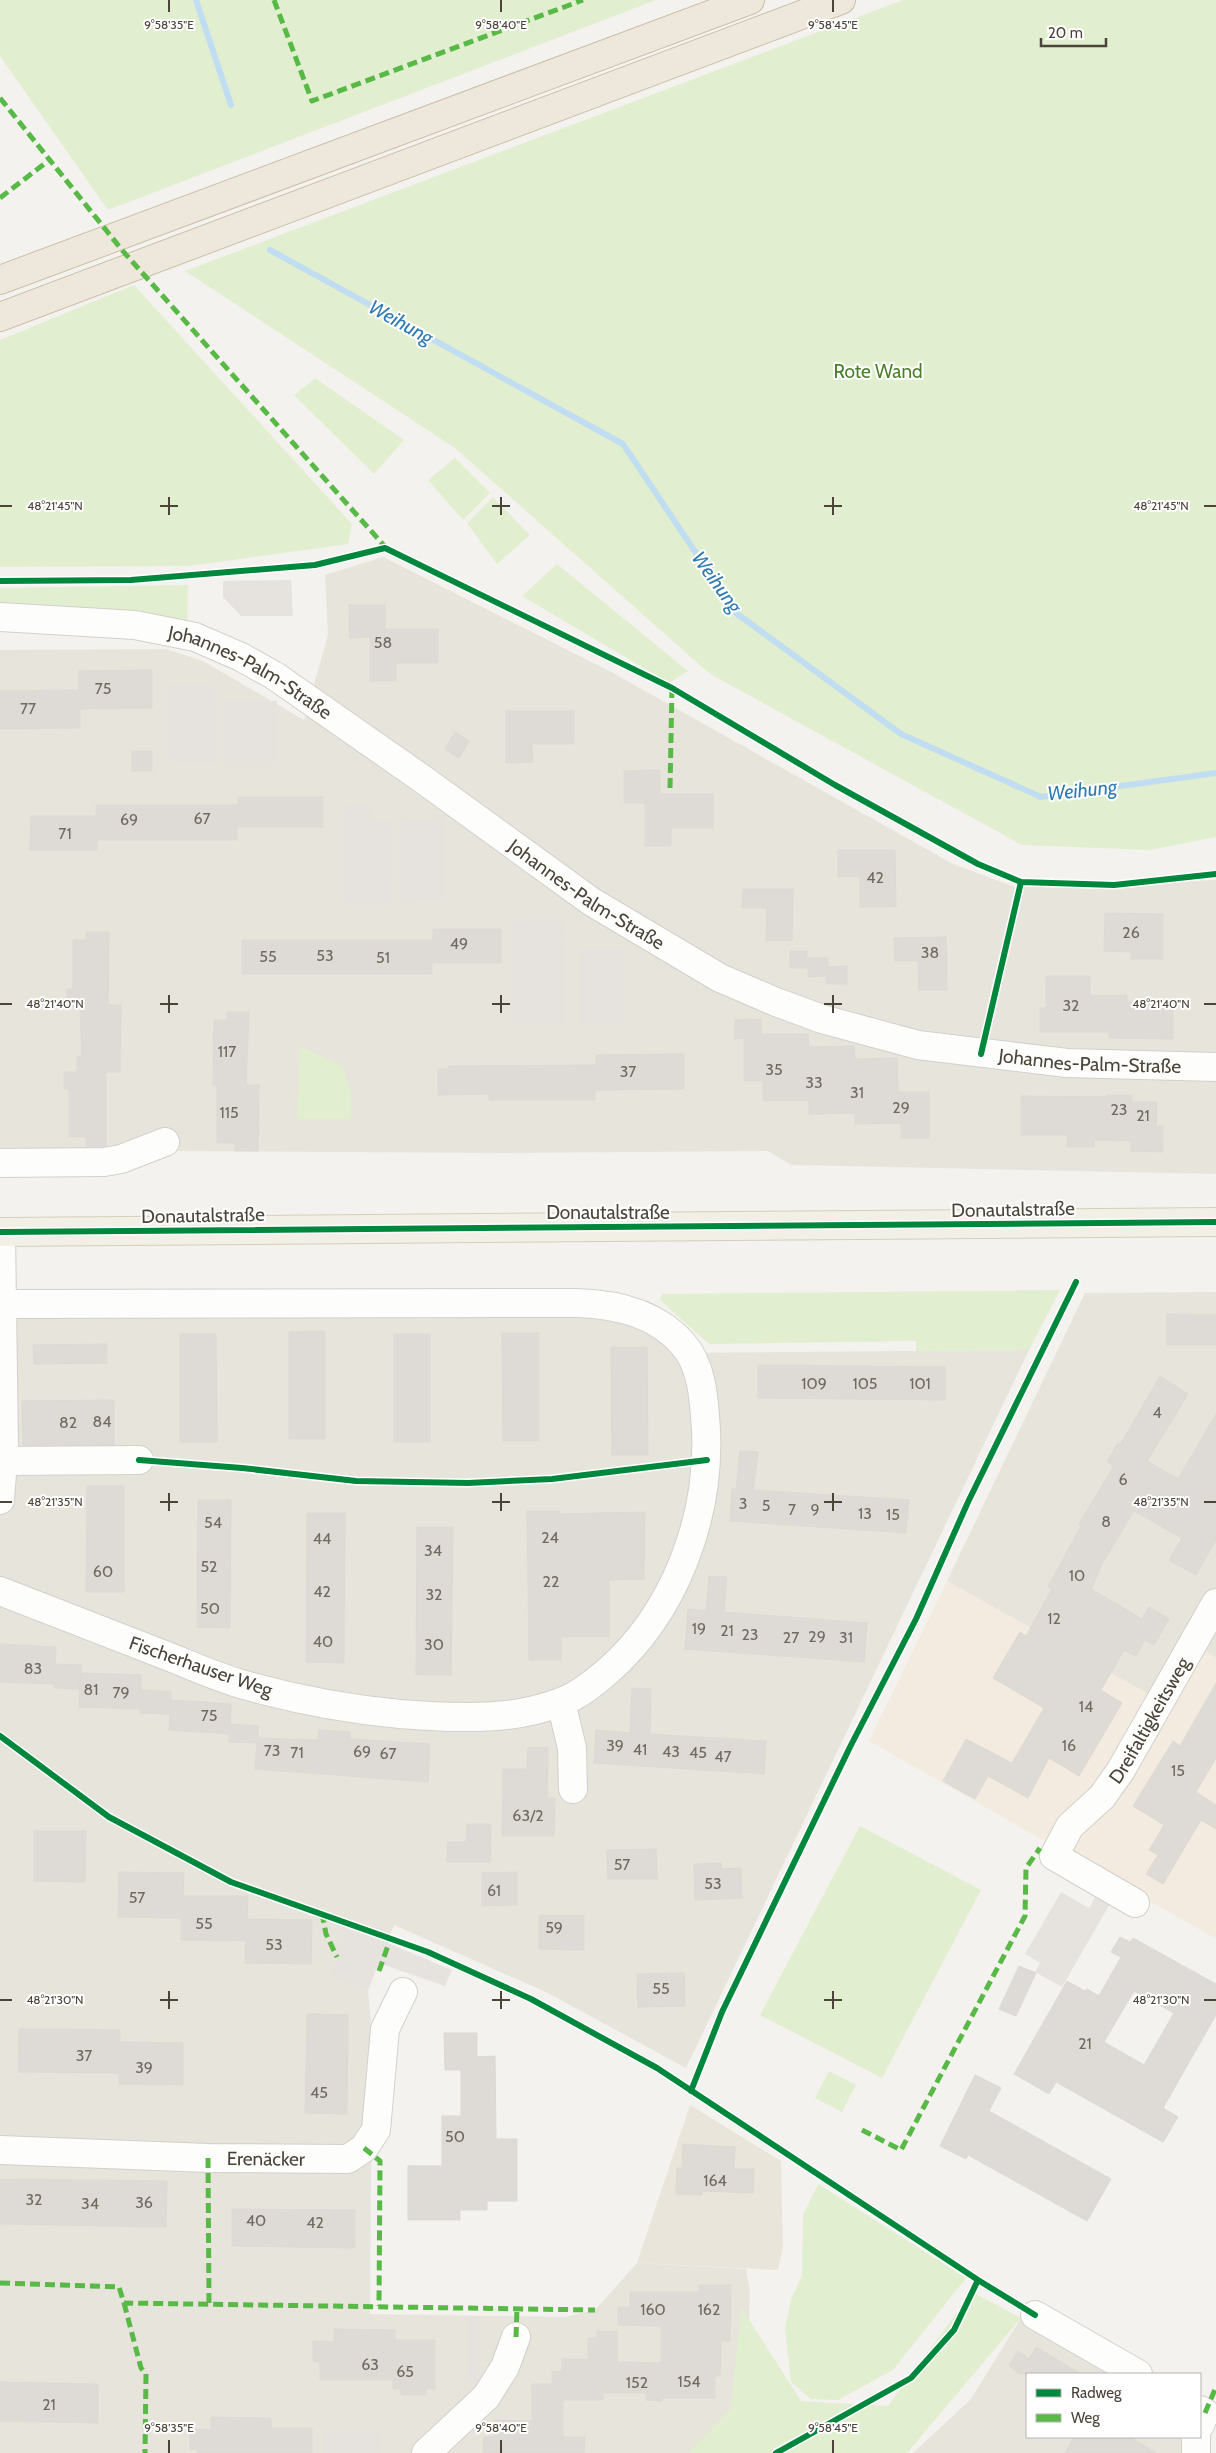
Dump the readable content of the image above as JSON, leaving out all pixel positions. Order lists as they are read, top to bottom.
{
  "streets": {
    "main road": ["Donautalstraße"],
    "street": [
      "Johannes-Palm-Straße",
      "Fischerhauser Weg",
      "Dreifaltigkeitsweg",
      "Erenäcker"
    ]
  },
  "water": ["Weihung"],
  "parks": ["Rote Wand"],
  "house_numbers": [
    "58",
    "75",
    "77",
    "67",
    "69",
    "71",
    "42",
    "26",
    "49",
    "38",
    "53",
    "55",
    "51",
    "32",
    "117",
    "35",
    "37",
    "33",
    "31",
    "29",
    "23",
    "115",
    "21",
    "109",
    "105",
    "101",
    "4",
    "84",
    "82",
    "6",
    "3",
    "5",
    "7",
    "9",
    "13",
    "15",
    "8",
    "54",
    "24",
    "44",
    "34",
    "52",
    "60",
    "10",
    "22",
    "42",
    "32",
    "50",
    "12",
    "19",
    "21",
    "23",
    "29",
    "27",
    "31",
    "40",
    "30",
    "83",
    "81",
    "79",
    "14",
    "75",
    "39",
    "16",
    "41",
    "73",
    "69",
    "43",
    "71",
    "45",
    "67",
    "47",
    "15",
    "63/2",
    "57",
    "53",
    "61",
    "57",
    "55",
    "59",
    "53",
    "55",
    "21",
    "37",
    "39",
    "45",
    "50",
    "164",
    "32",
    "36",
    "34",
    "40",
    "42",
    "160",
    "162",
    "63",
    "65",
    "154",
    "152",
    "21"
  ],
  "legend": ["Radweg", "Weg"],
  "scale_bar": "20 m",
  "coordinates": [
    "9°58'35\"E",
    "9°58'40\"E",
    "9°58'45\"E",
    "48°21'45\"N",
    "48°21'40\"N",
    "48°21'35\"N",
    "48°21'30\"N"
  ]
}
